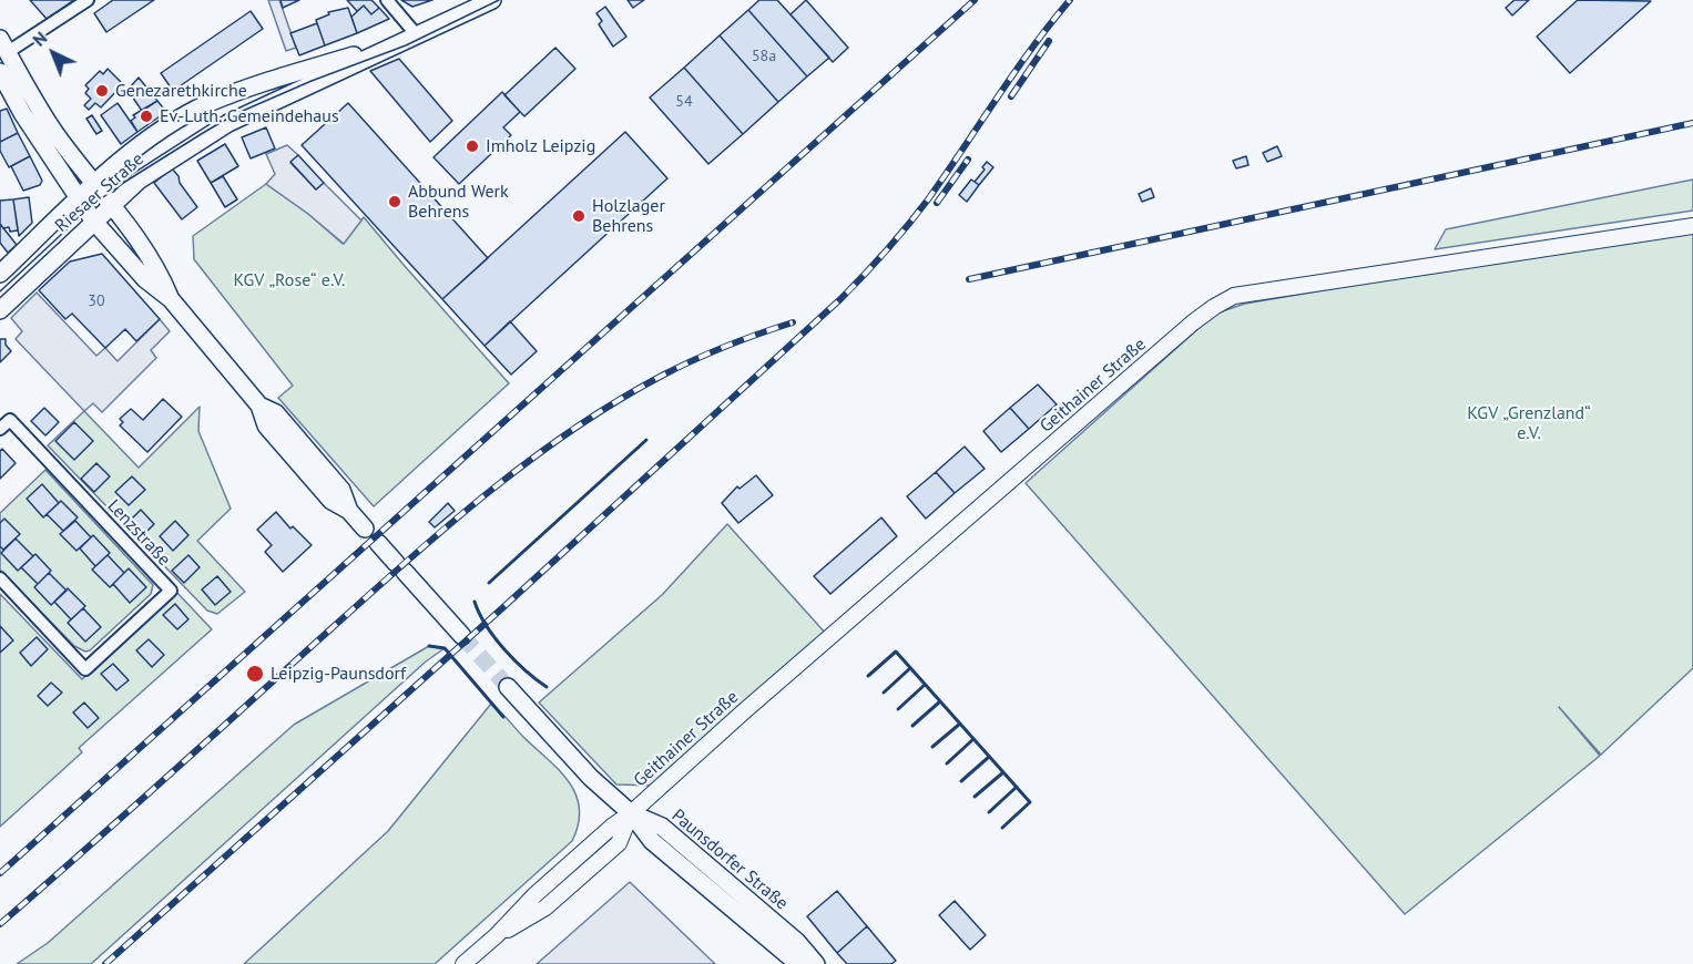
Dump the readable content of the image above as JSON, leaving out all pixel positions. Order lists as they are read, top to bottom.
{
  "streets": {
    "main road": ["Riesaer Straße", "Paunsdorfer Straße"],
    "street": ["Geithainer Straße", "Lenzstraße"]
  },
  "crossings": [
    ["Geithainer Straße", "Paunsdorfer Straße"]
  ],
  "parks": ["KGV „Rose“ e.V.", "KGV „Grenzland“ e.V."],
  "places": [
    "Genezarethkirche",
    "Ev.-Luth. Gemeindehaus",
    "Imholz Leipzig",
    "Abbund Werk Behrens",
    "Holzlager Behrens",
    "Leipzig-Paunsdorf"
  ],
  "house_numbers": ["58a", "54", "30"],
  "north": "top left"
}
